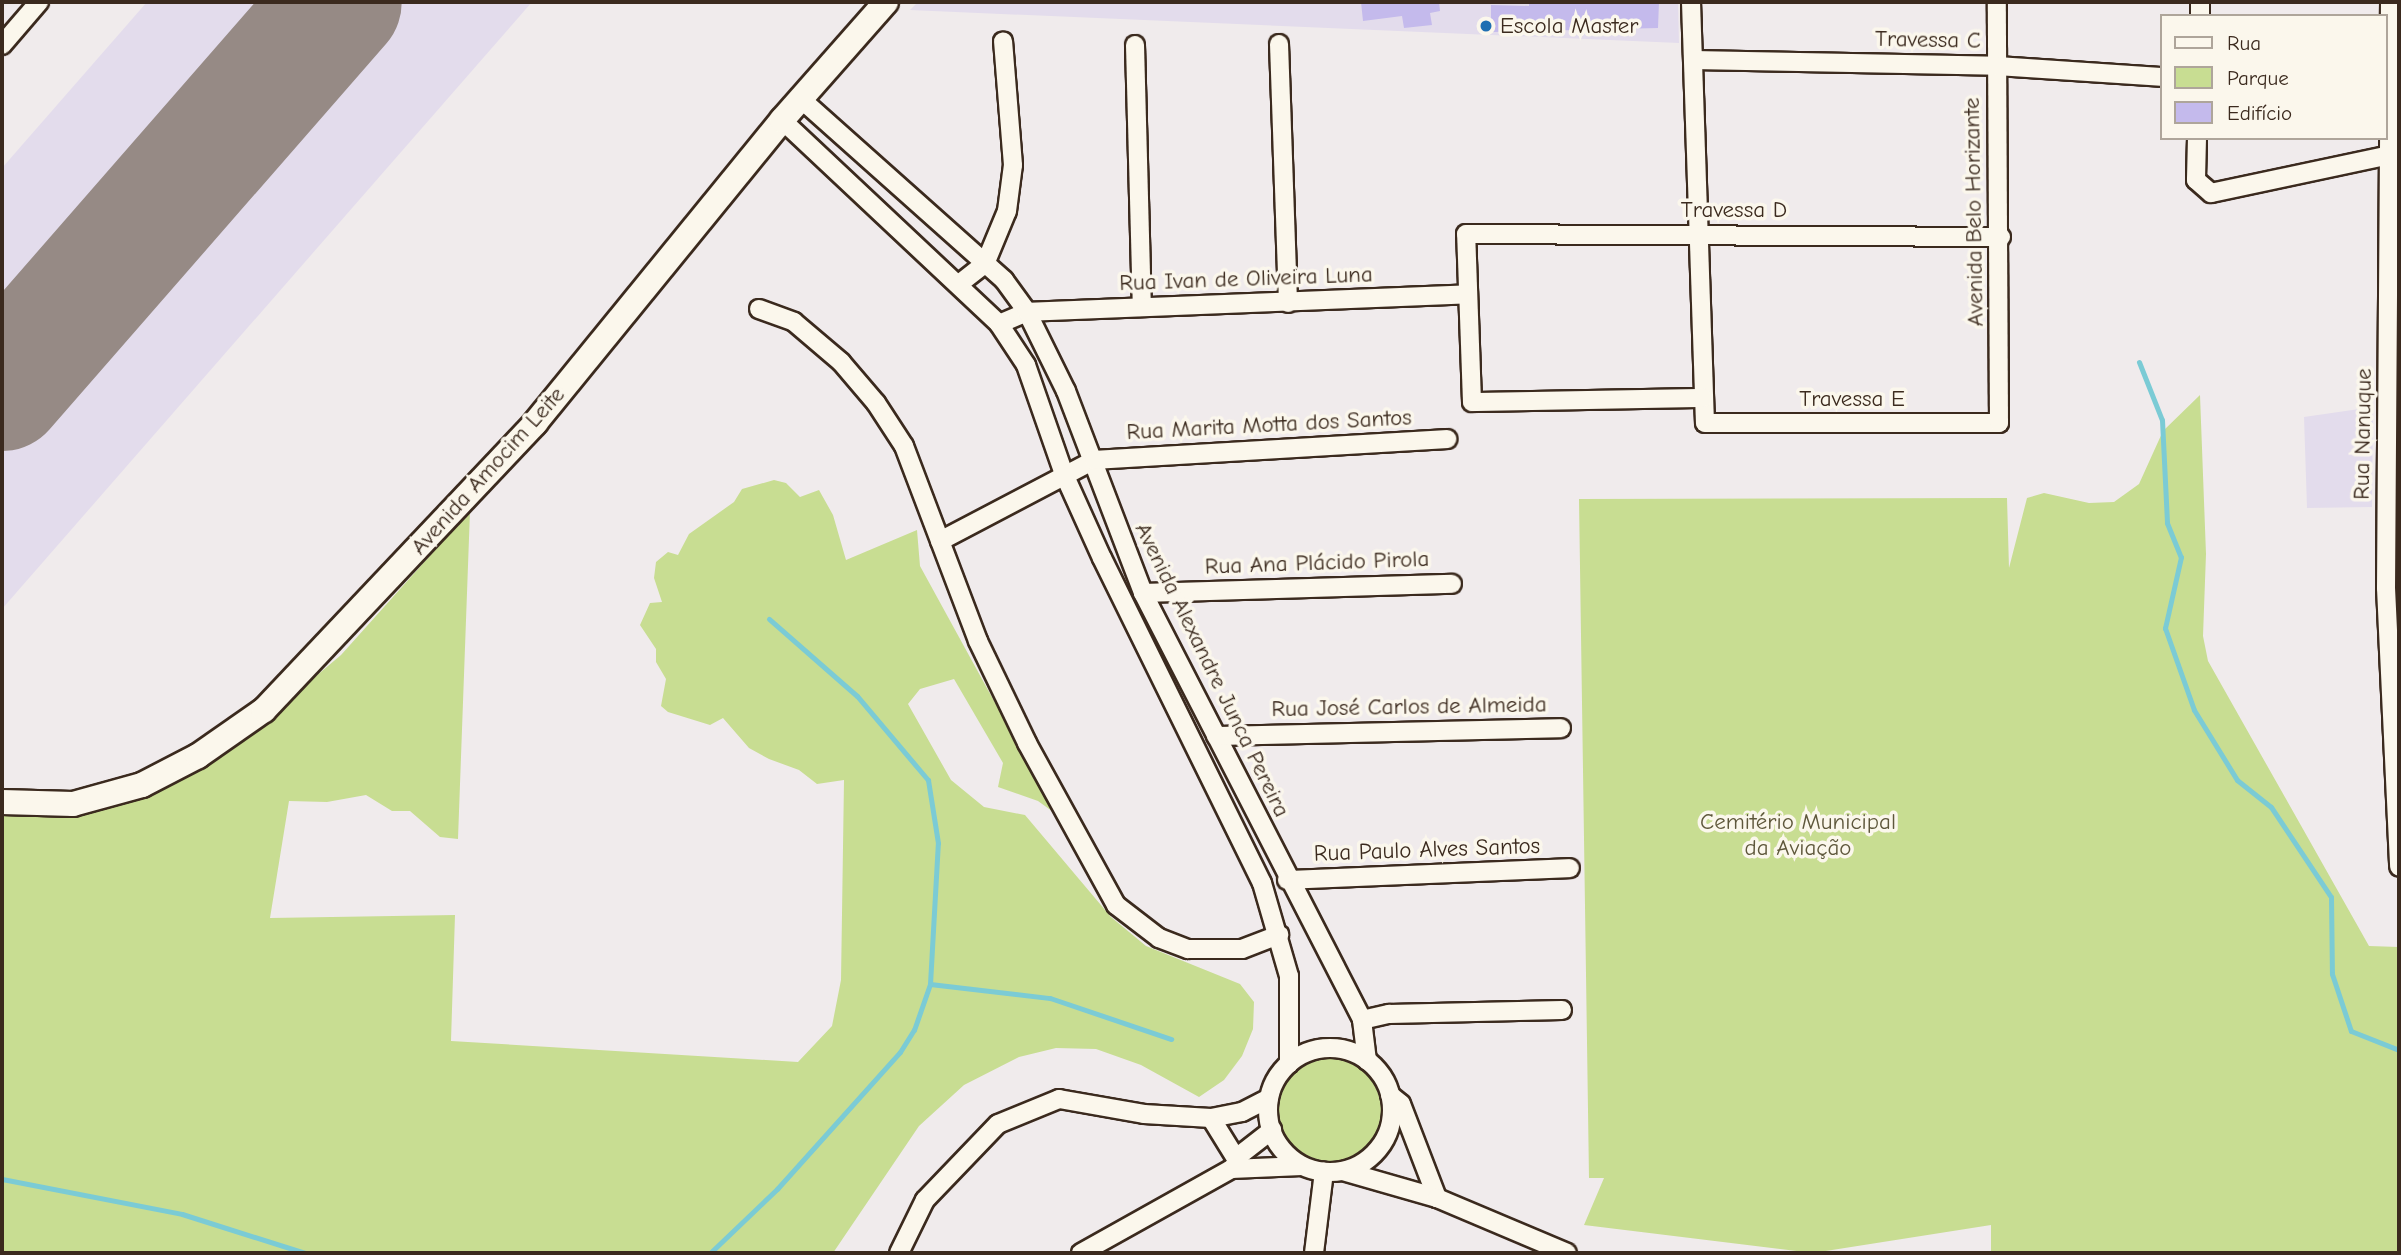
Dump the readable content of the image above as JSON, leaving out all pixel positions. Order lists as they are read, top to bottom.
{
  "streets": {
    "street": [
      "Travessa C",
      "Travessa D",
      "Avenida Belo Horizante",
      "Rua Ivan de Oliveira Luna",
      "Travessa E",
      "Rua Marita Motta dos Santos",
      "Rua Nanuque",
      "Avenida Amocim Leite",
      "Rua Ana Plácido Pirola",
      "Avenida Alexandre Junca Pereira",
      "Rua José Carlos de Almeida",
      "Rua Paulo Alves Santos"
    ]
  },
  "crossings": [
    ["Travessa C", "Avenida Belo Horizante"],
    ["Travessa D", "Avenida Belo Horizante"],
    ["Travessa D", "Rua Ivan de Oliveira Luna"],
    ["Avenida Belo Horizante", "Travessa E"],
    ["Rua Ivan de Oliveira Luna", "Avenida Alexandre Junca Pereira"],
    ["Rua Marita Motta dos Santos", "Avenida Alexandre Junca Pereira"],
    ["Avenida Amocim Leite", "Avenida Alexandre Junca Pereira"],
    ["Rua Ana Plácido Pirola", "Avenida Alexandre Junca Pereira"],
    ["Avenida Alexandre Junca Pereira", "Rua José Carlos de Almeida"],
    ["Avenida Alexandre Junca Pereira", "Rua Paulo Alves Santos"]
  ],
  "parks": ["Cemitério Municipal da Aviação"],
  "places": ["Escola Master"],
  "legend": ["Rua", "Parque", "Edifício"]
}
